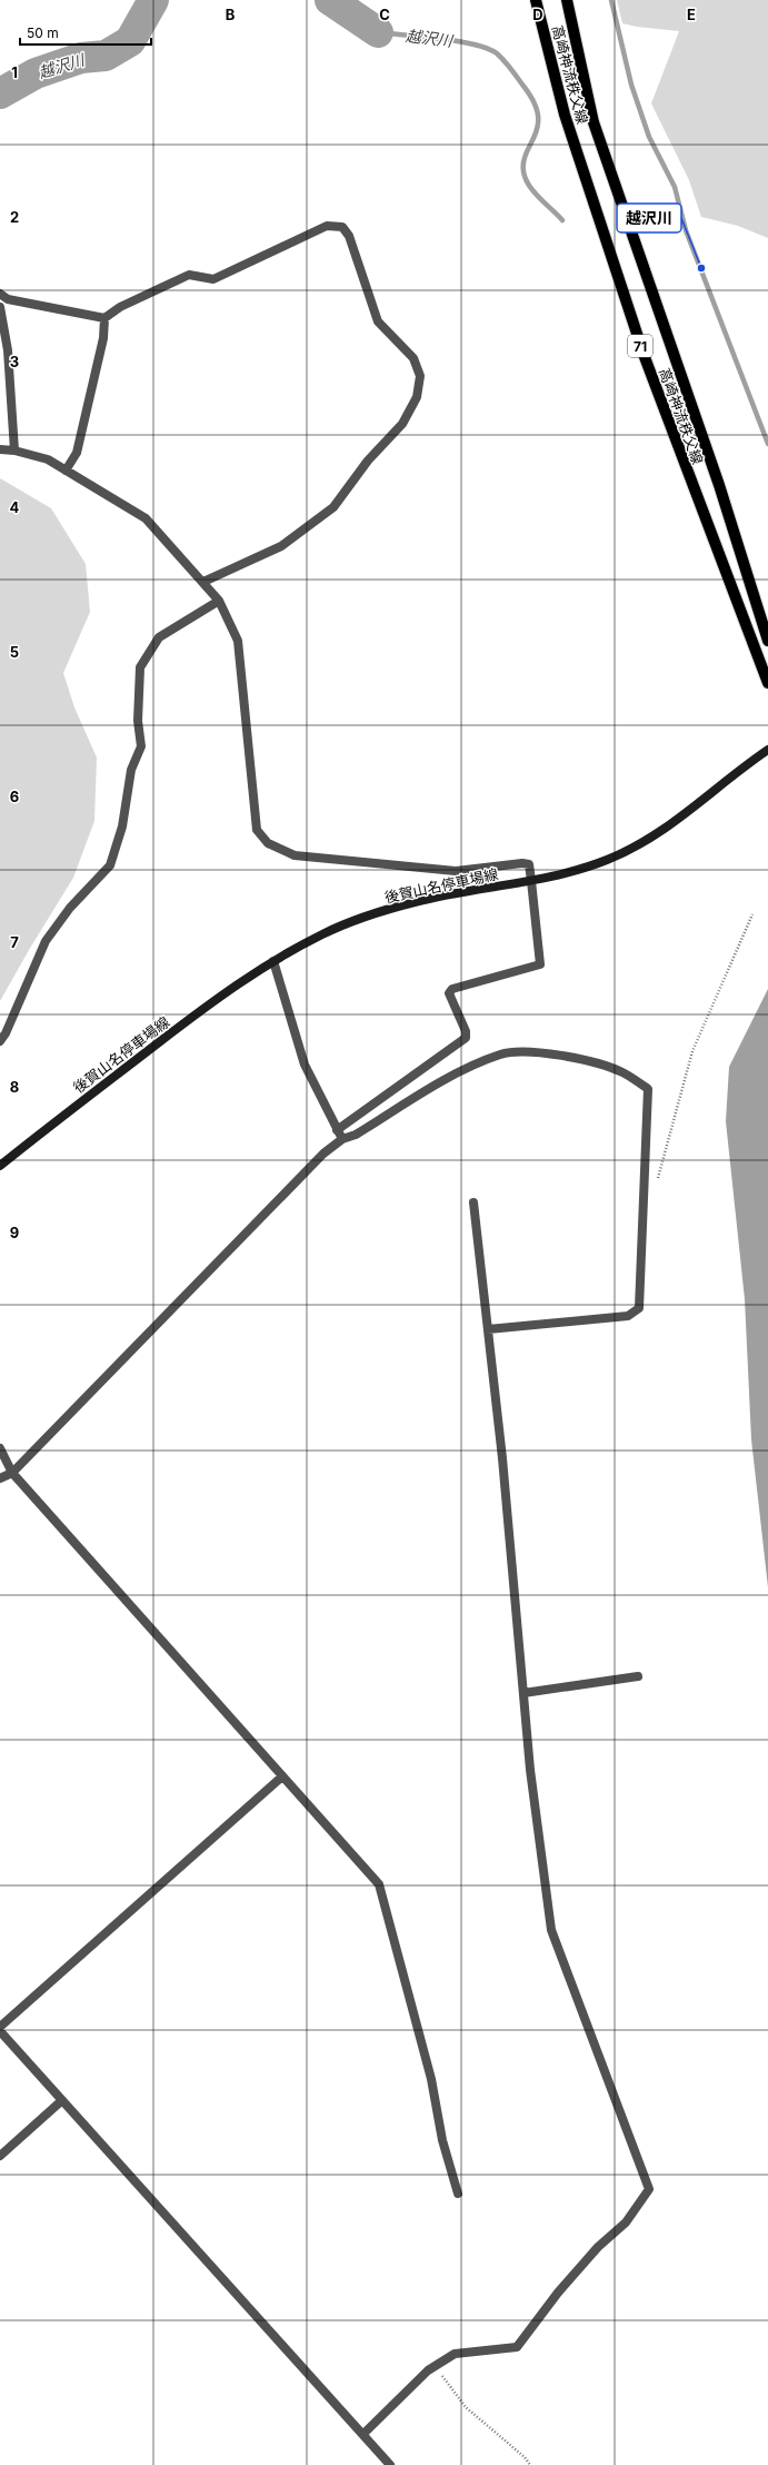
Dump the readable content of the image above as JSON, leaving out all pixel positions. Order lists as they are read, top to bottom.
{
  "streets": {
    "main road": ["高崎神流秩父線", "71", "後賀山名停車場線"]
  },
  "water": ["越沢川"],
  "places": ["越沢川"],
  "scale_bar": "50 m",
  "grid": {
    "columns": [
      "B",
      "C",
      "D",
      "E"
    ],
    "rows": [
      "1",
      "2",
      "3",
      "4",
      "5",
      "6",
      "7",
      "8",
      "9"
    ]
  }
}
